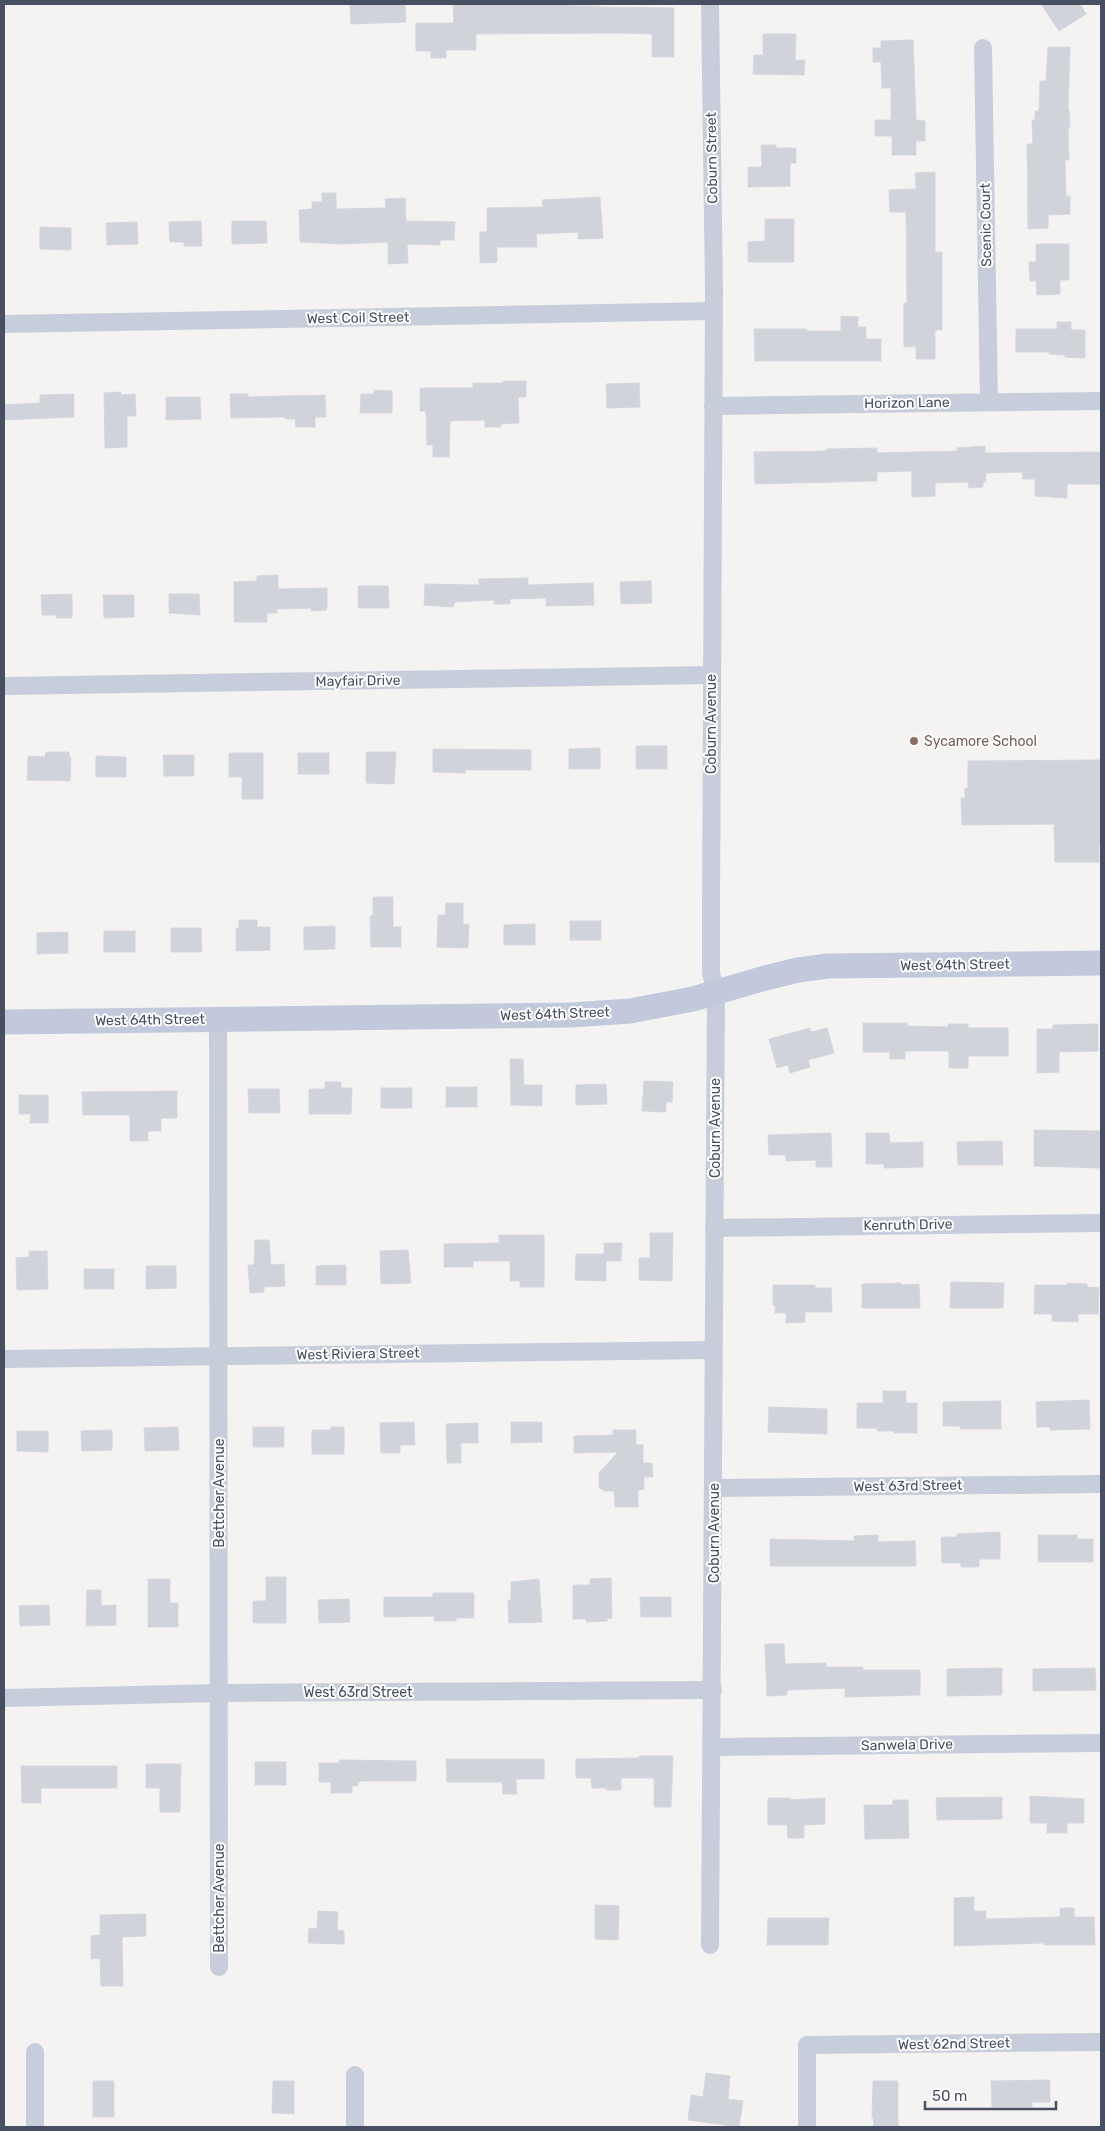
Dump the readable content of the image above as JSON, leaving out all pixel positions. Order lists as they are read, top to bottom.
{
  "streets": {
    "street": [
      "Coburn Street",
      "Scenic Court",
      "West Coil Street",
      "Horizon Lane",
      "Mayfair Drive",
      "Coburn Avenue",
      "West 64th Street",
      "Kenruth Drive",
      "West Riviera Street",
      "West 63rd Street",
      "Bettcher Avenue",
      "Sanwela Drive",
      "West 62nd Street"
    ]
  },
  "crossings": [
    ["Coburn Street", "West Coil Street"],
    ["Coburn Street", "Coburn Avenue"],
    ["Scenic Court", "Horizon Lane"],
    ["West Coil Street", "Coburn Avenue"],
    ["Horizon Lane", "Coburn Avenue"],
    ["Mayfair Drive", "Coburn Avenue"],
    ["Coburn Avenue", "West 64th Street"],
    ["Coburn Avenue", "Kenruth Drive"],
    ["Coburn Avenue", "West Riviera Street"],
    ["Coburn Avenue", "West 63rd Street"],
    ["Coburn Avenue", "Sanwela Drive"],
    ["West 64th Street", "Bettcher Avenue"],
    ["West Riviera Street", "Bettcher Avenue"],
    ["West 63rd Street", "Bettcher Avenue"]
  ],
  "places": ["Sycamore School"],
  "scale_bar": "50 m"
}
